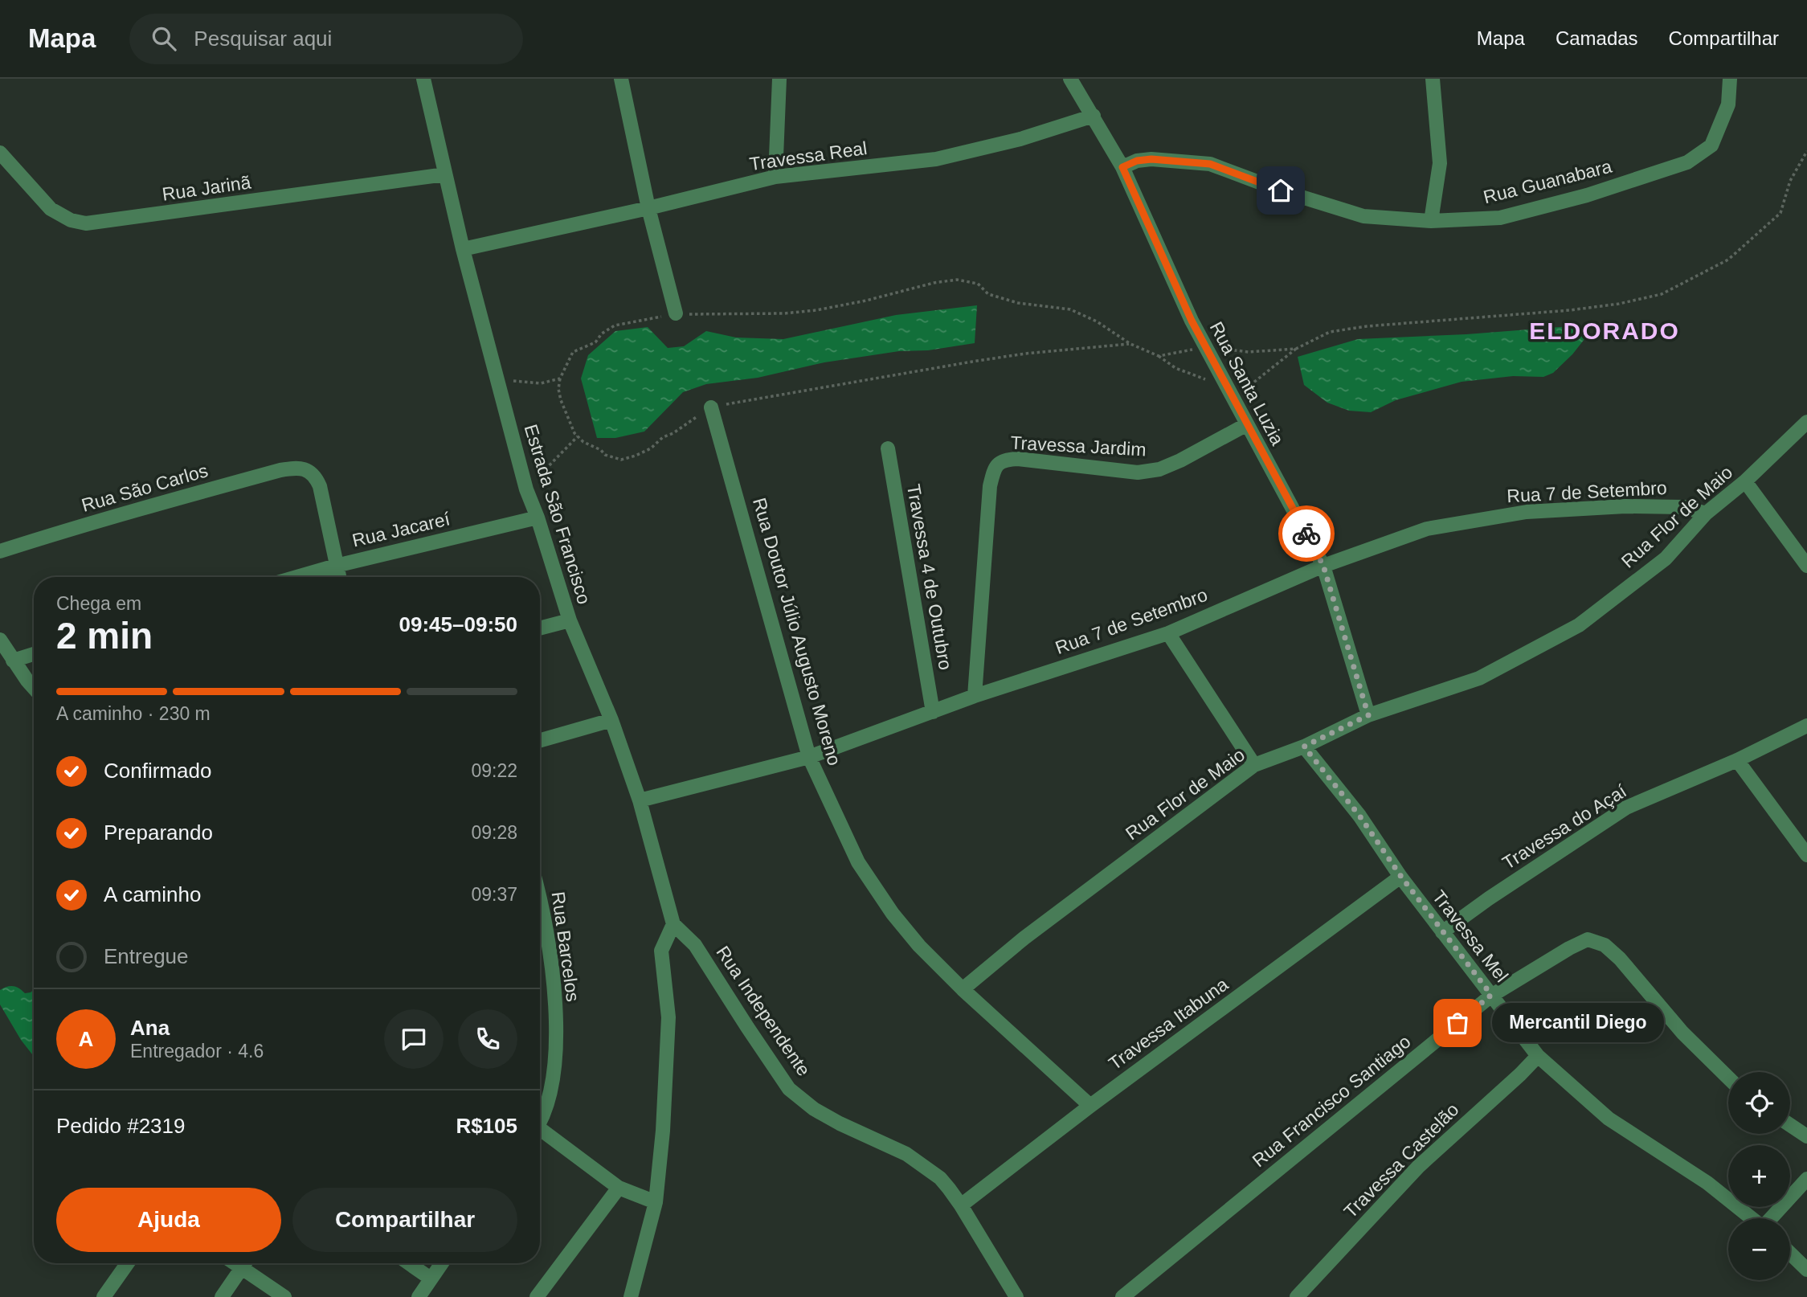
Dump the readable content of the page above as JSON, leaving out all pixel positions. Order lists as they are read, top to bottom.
{
  "streets": {
    "street": [
      "Travessa Real",
      "Rua Guanabara",
      "Rua Jarinã",
      "Rua Santa Luzia",
      "Travessa Jardim",
      "Rua São Carlos",
      "Rua 7 de Setembro",
      "Estrada São Francisco",
      "Rua Flor de Maio",
      "Rua Jacareí",
      "Travessa 4 de Outubro",
      "Rua Doutor Júlio Augusto Moreno",
      "Travessa do Açaí",
      "Travessa Mel",
      "Rua Barcelos",
      "Rua Independente",
      "Travessa Itabuna",
      "Rua Francisco Santiago",
      "Travessa Castelão"
    ]
  },
  "crossings": [
    ["Travessa Real", "Rua Santa Luzia"],
    ["Travessa Real", "Estrada São Francisco"],
    ["Rua Guanabara", "Rua Santa Luzia"],
    ["Rua Jarinã", "Estrada São Francisco"],
    ["Rua Santa Luzia", "Travessa Jardim"],
    ["Rua Santa Luzia", "Rua 7 de Setembro"],
    ["Rua Santa Luzia", "Rua Flor de Maio"],
    ["Travessa Jardim", "Rua 7 de Setembro"],
    ["Rua São Carlos", "Rua Jacareí"],
    ["Rua 7 de Setembro", "Estrada São Francisco"],
    ["Rua 7 de Setembro", "Rua Flor de Maio"],
    ["Rua 7 de Setembro", "Travessa 4 de Outubro"],
    ["Rua 7 de Setembro", "Rua Doutor Júlio Augusto Moreno"],
    ["Estrada São Francisco", "Rua Jacareí"],
    ["Estrada São Francisco", "Rua Independente"],
    ["Rua Flor de Maio", "Rua Doutor Júlio Augusto Moreno"],
    ["Rua Flor de Maio", "Travessa Mel"],
    ["Rua Doutor Júlio Augusto Moreno", "Travessa Itabuna"],
    ["Travessa do Açaí", "Travessa Mel"],
    ["Travessa Mel", "Travessa Itabuna"],
    ["Travessa Mel", "Rua Francisco Santiago"],
    ["Travessa Mel", "Travessa Castelão"],
    ["Rua Independente", "Travessa Itabuna"]
  ],
  "districts": ["ELDORADO"],
  "places": ["Mercantil Diego"],
  "page": {
    "header": "Mapa",
    "search": "Pesquisar aqui",
    "nav": ["Mapa", "Camadas", "Compartilhar"],
    "heading": ["2 min", "Chega em", "09:45–09:50"],
    "panel": [
      "Ana",
      "Entregador · 4.6",
      "Pedido #2319",
      "R$105"
    ],
    "bar": "A caminho · 230 m",
    "list": [
      ["Confirmado", "09:22"],
      ["Preparando", "09:28"],
      ["A caminho", "09:37"],
      "Entregue"
    ],
    "bubble": "Mercantil Diego",
    "round": "A",
    "map_buttons": ["+", "−"],
    "buttons": ["Ajuda", "Compartilhar"]
  }
}
